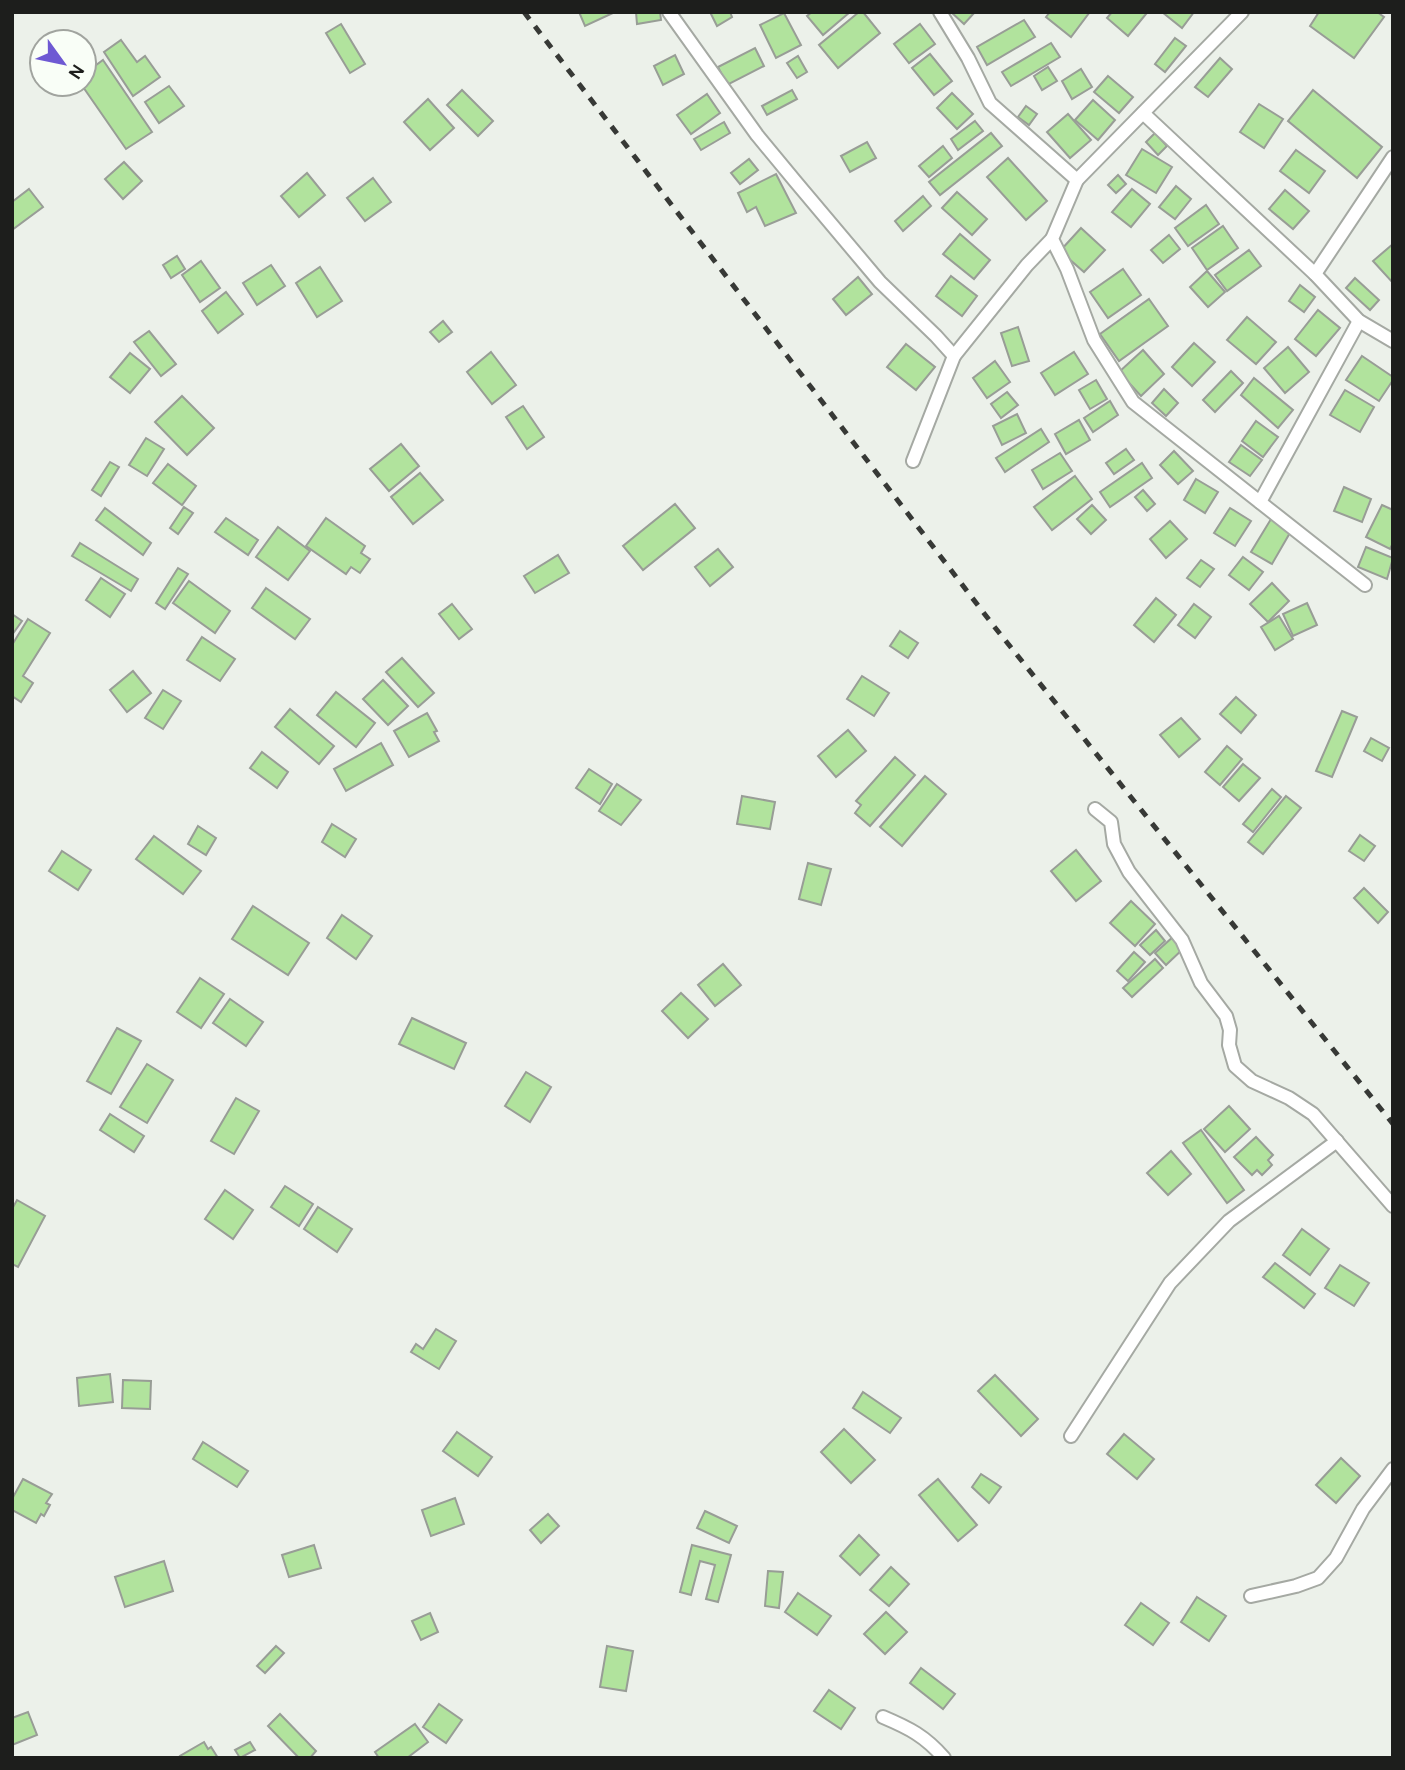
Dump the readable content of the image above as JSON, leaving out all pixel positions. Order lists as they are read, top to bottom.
{
  "north": "bottom right"
}
